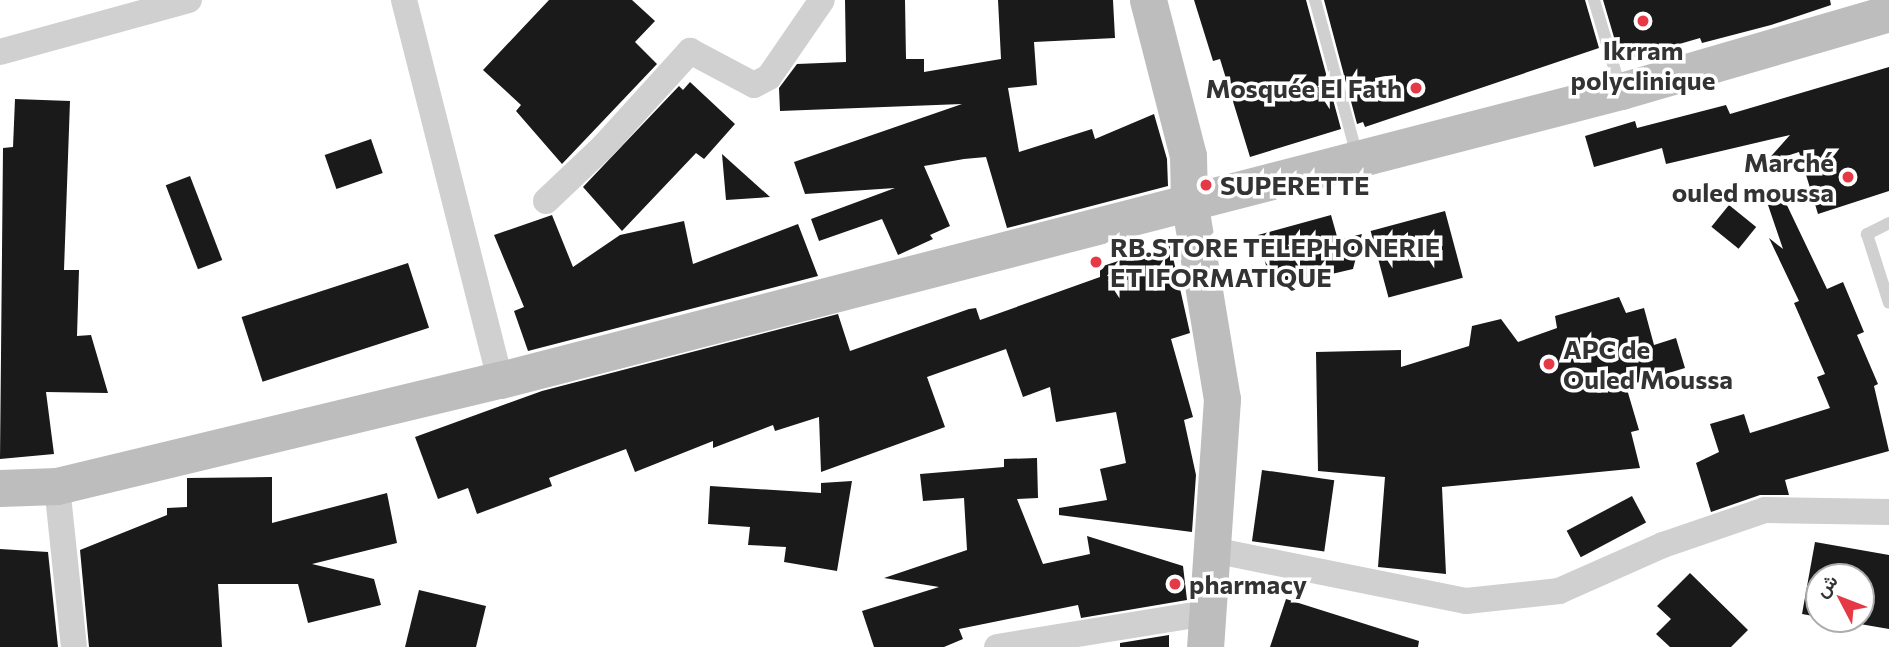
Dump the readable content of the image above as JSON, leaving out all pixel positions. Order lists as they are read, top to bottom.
{
  "places": [
    "Ikrram polyclinique",
    "Mosquée El Fath",
    "Marché ouled moussa",
    "SUPERETTE",
    "RB.STORE TELEPHONERIE ET IFORMATIQUE",
    "APC de Ouled Moussa",
    "pharmacy"
  ],
  "north": "top left"
}
